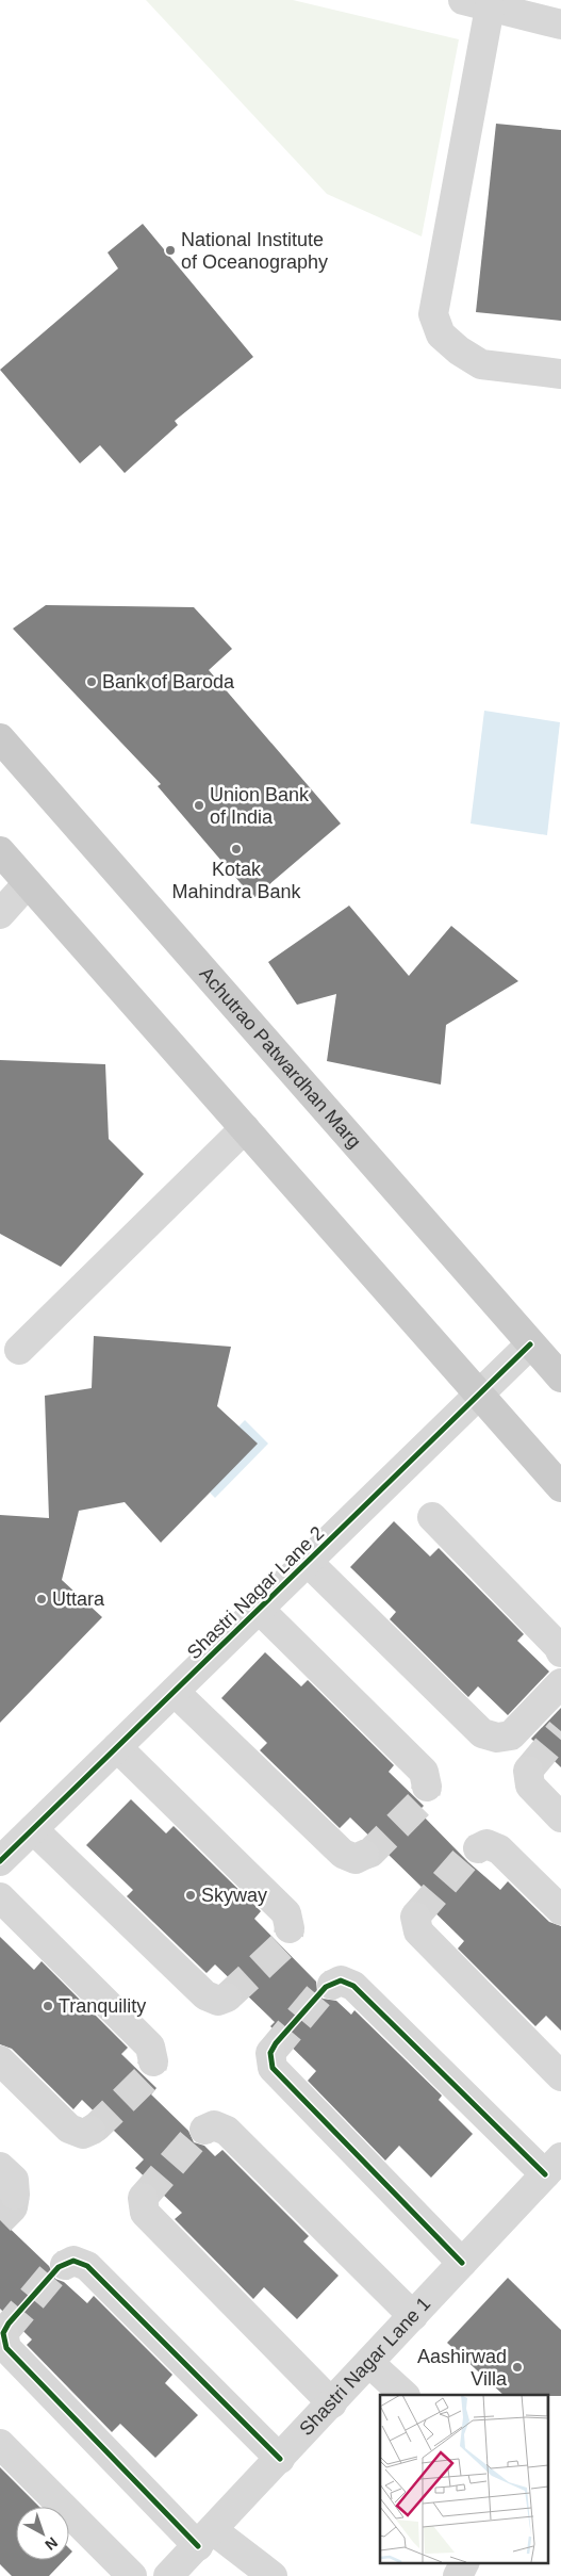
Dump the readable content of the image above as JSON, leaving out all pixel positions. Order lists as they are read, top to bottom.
{
  "streets": {
    "main road": ["Achutrao Patwardhan Marg"],
    "street": ["Shastri Nagar Lane 2", "Shastri Nagar Lane 1"]
  },
  "crossings": [
    ["Achutrao Patwardhan Marg", "Shastri Nagar Lane 2"]
  ],
  "places": [
    "National Institute of Oceanography",
    "Bank of Baroda",
    "Union Bank of India",
    "Kotak Mahindra Bank",
    "Uttara",
    "Skyway",
    "Tranquility",
    "Aashirwad Villa"
  ],
  "north": "bottom right"
}
